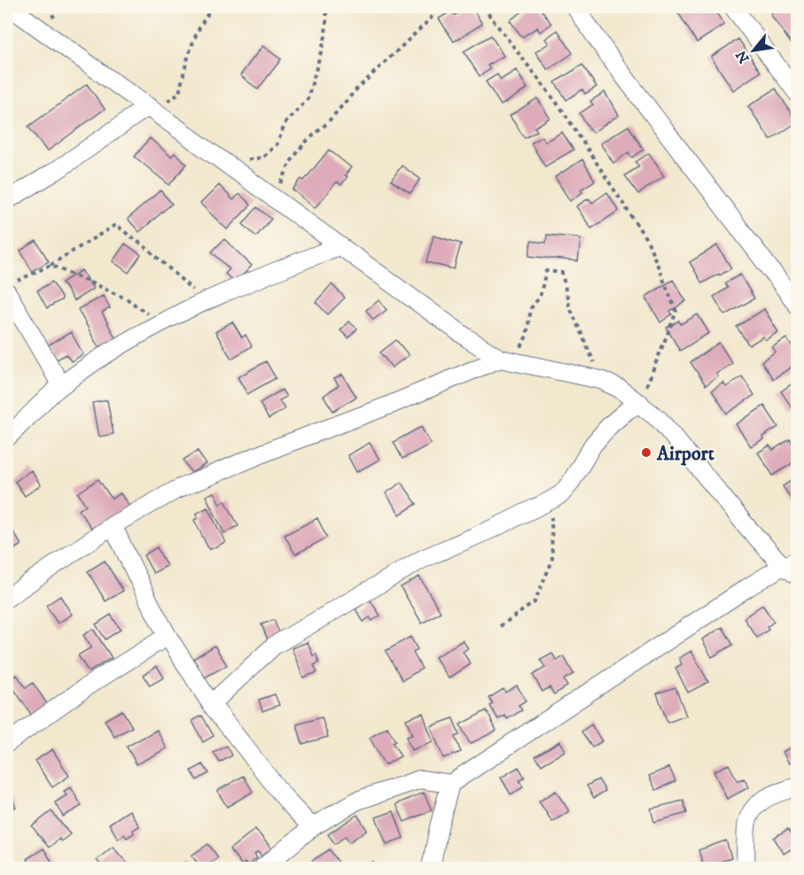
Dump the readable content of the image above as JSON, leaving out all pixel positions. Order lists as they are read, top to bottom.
{
  "places": ["Airport"],
  "north": "bottom left"
}
